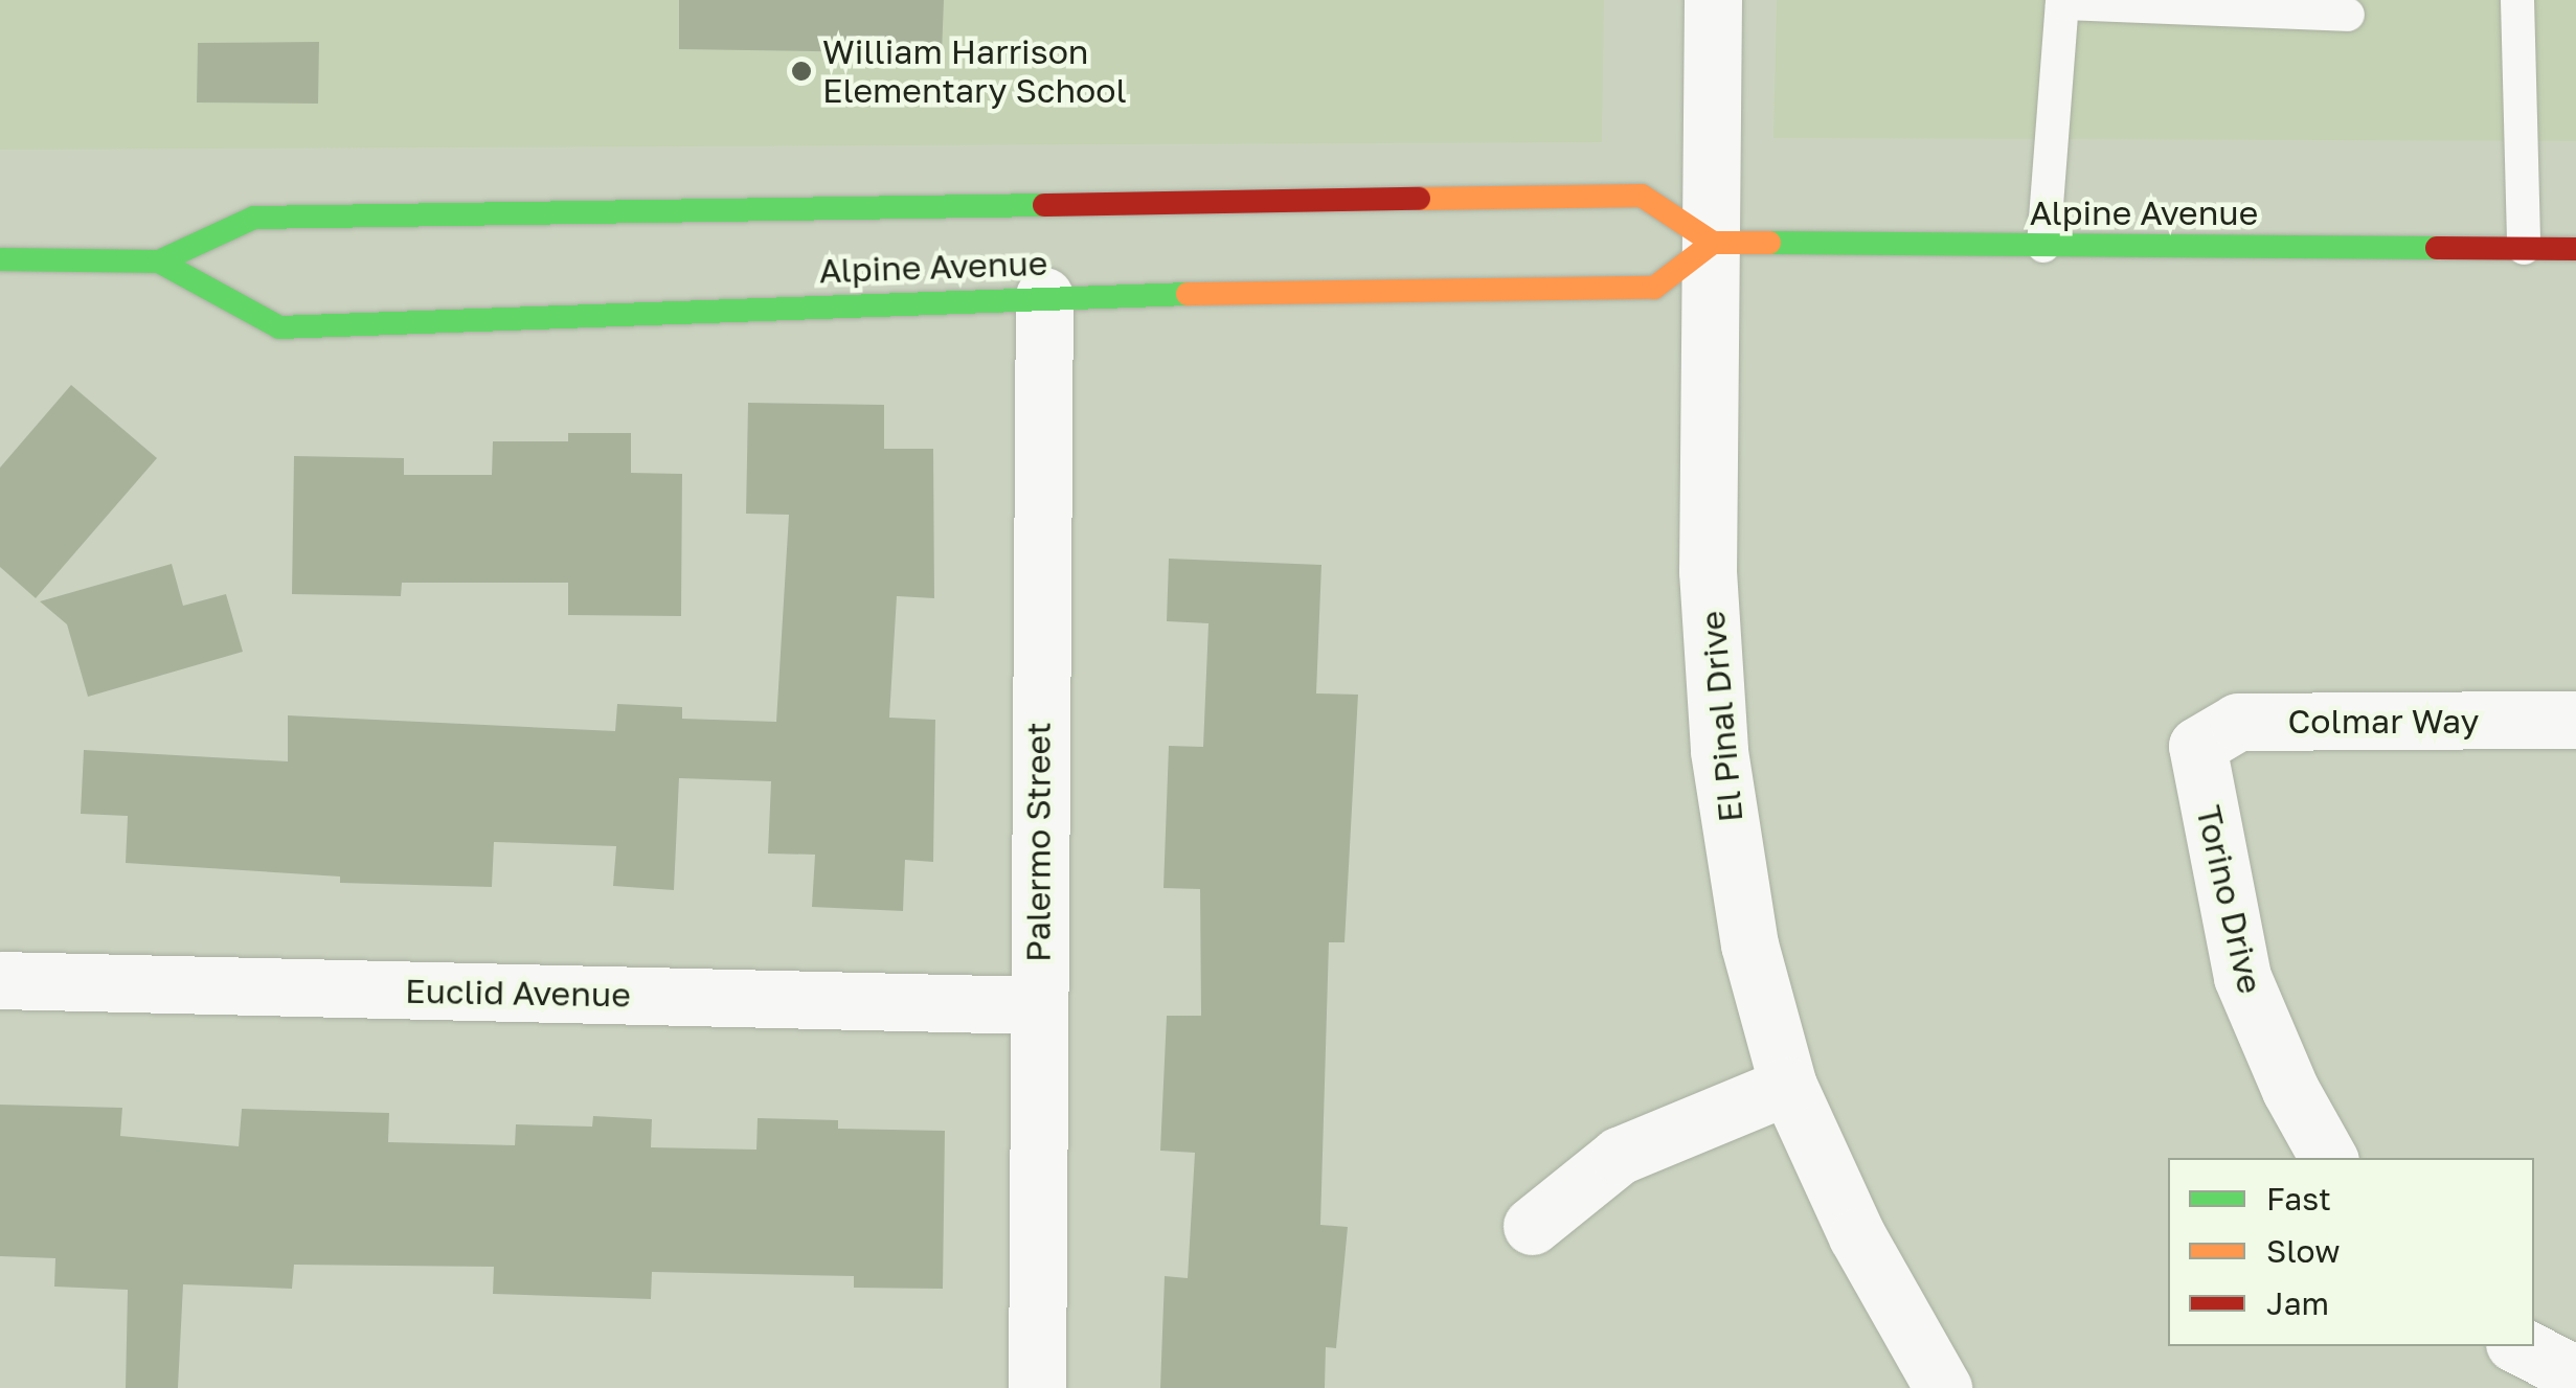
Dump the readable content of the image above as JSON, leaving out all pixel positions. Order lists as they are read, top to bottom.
{
  "streets": {
    "street": [
      "Alpine Avenue",
      "El Pinal Drive",
      "Colmar Way",
      "Palermo Street",
      "Torino Drive",
      "Euclid Avenue"
    ]
  },
  "crossings": [
    ["Alpine Avenue", "El Pinal Drive"],
    ["Alpine Avenue", "Palermo Street"],
    ["Colmar Way", "Torino Drive"],
    ["Palermo Street", "Euclid Avenue"]
  ],
  "places": ["William Harrison Elementary School"],
  "legend": ["Fast", "Slow", "Jam"]
}
